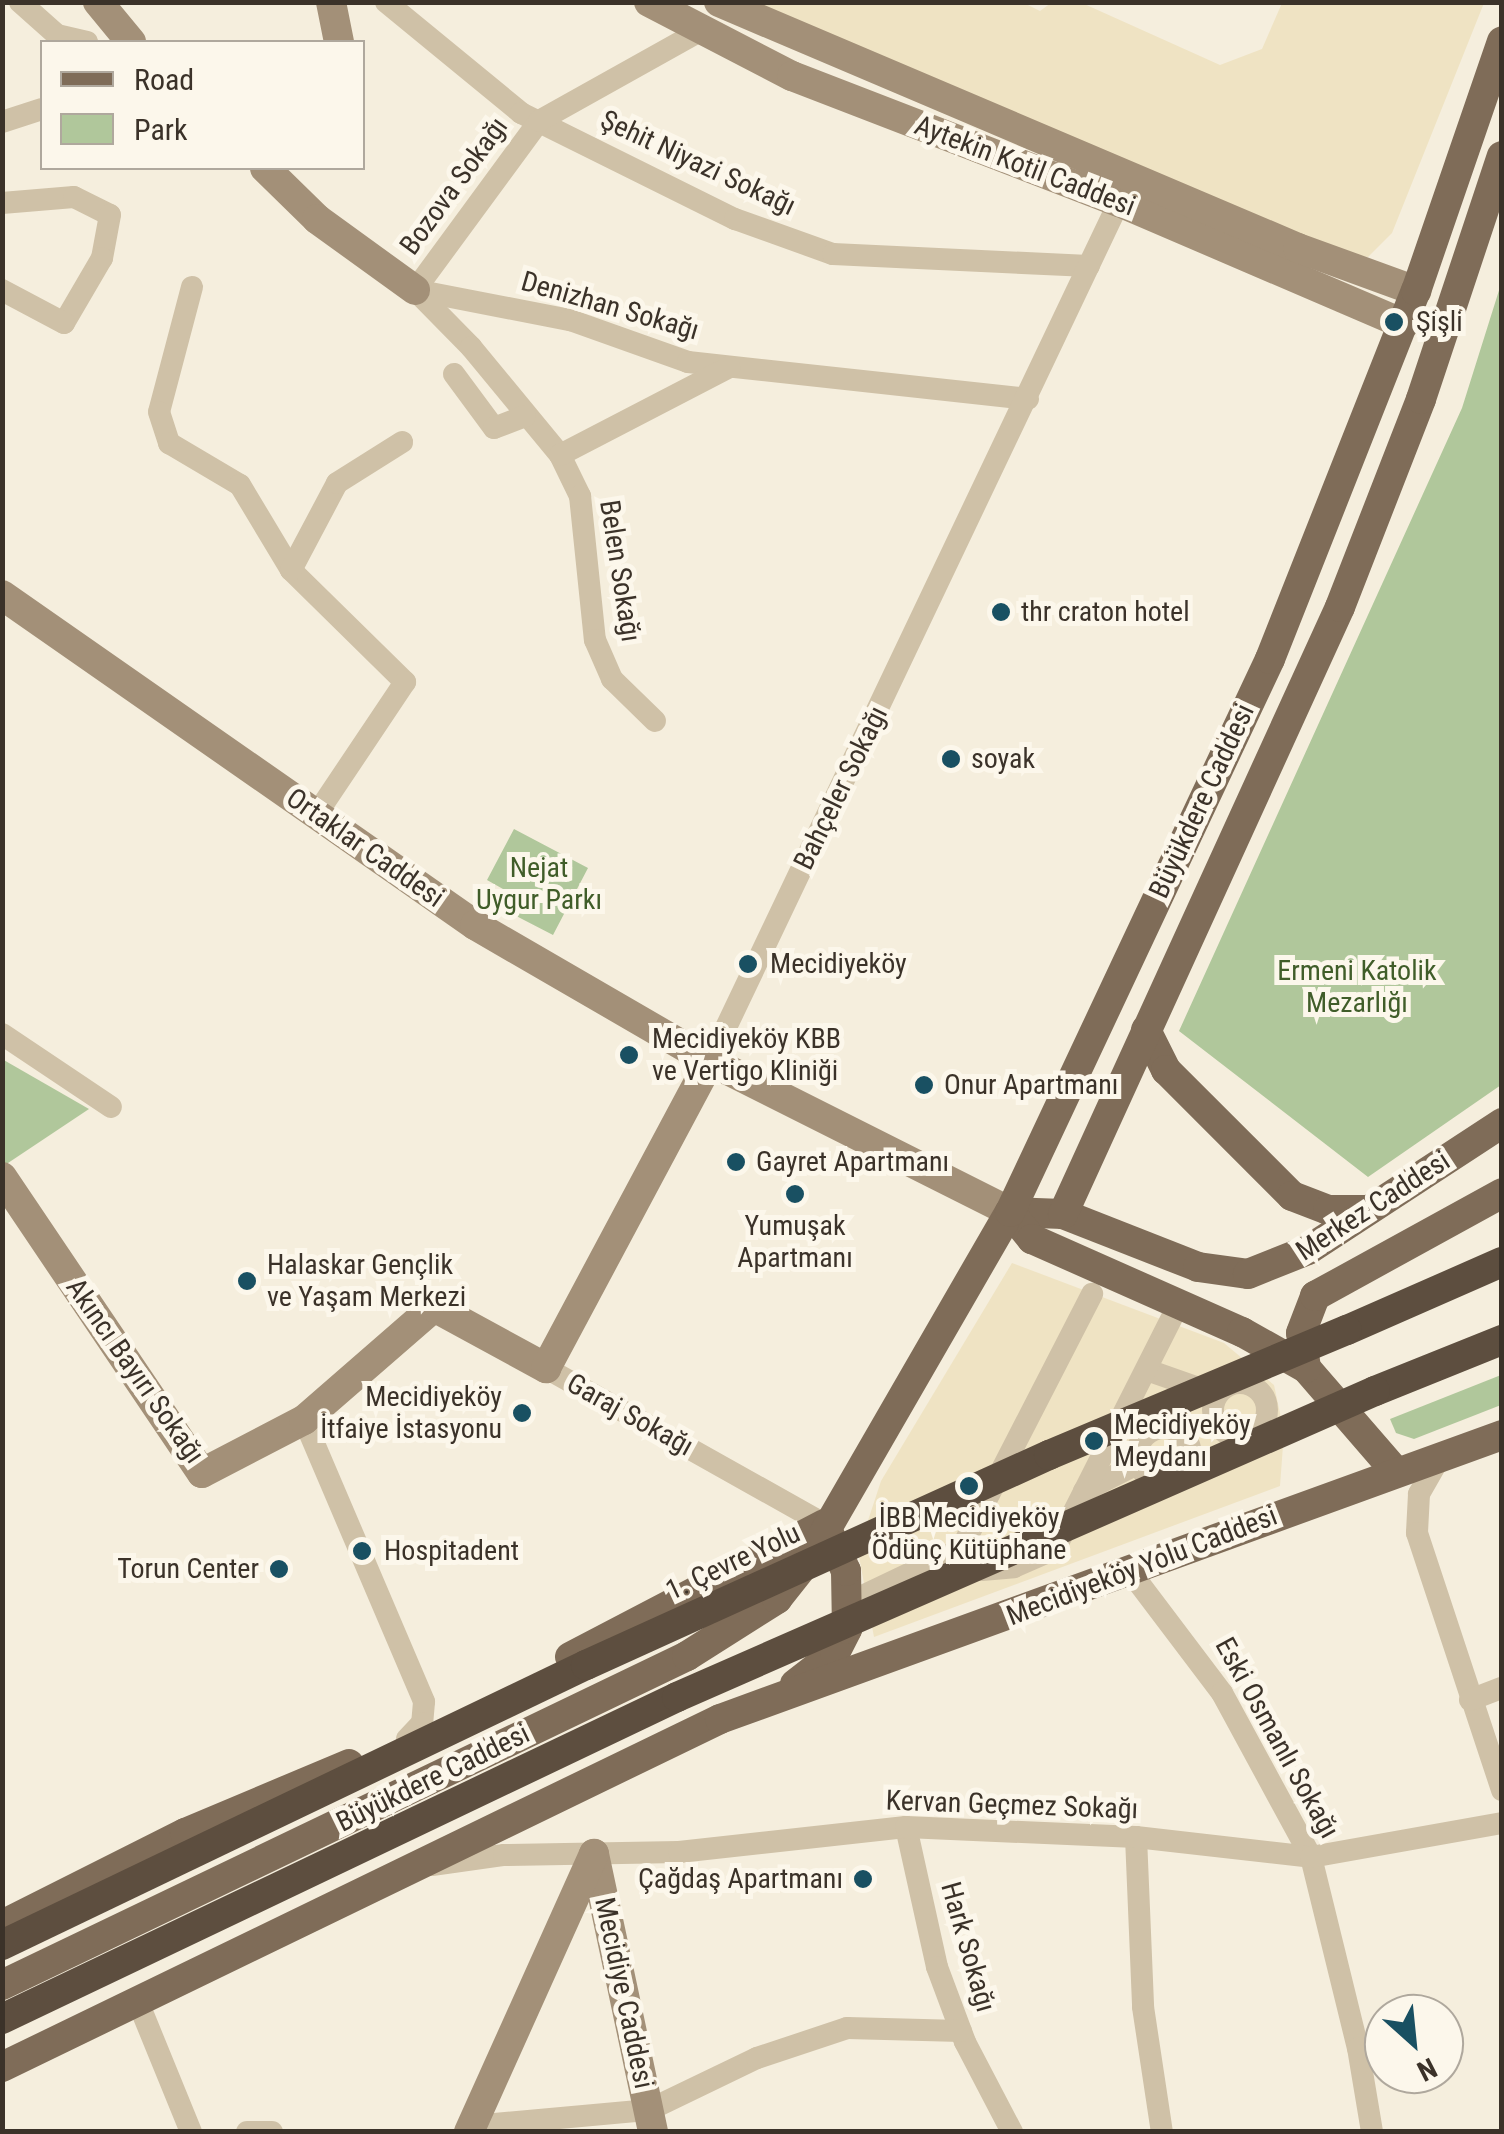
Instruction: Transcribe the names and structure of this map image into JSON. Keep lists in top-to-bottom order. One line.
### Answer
{"streets":{"highway":["1. Çevre Yolu"],"main road":["Aytekin Kotil Caddesi","Bahçeler Sokağı","Büyükdere Caddesi","Ortaklar Caddesi","Merkez Caddesi","Akıncı Bayırı Sokağı","Garaj Sokağı","Mecidiyeköy Yolu Caddesi","Mecidiye Caddesi"],"street":["Şehit Niyazi Sokağı","Bozova Sokağı","Denizhan Sokağı","Belen Sokağı","Eski Osmanlı Sokağı","Kervan Geçmez Sokağı","Hark Sokağı"]},"crossings":[["Şehit Niyazi Sokağı","Bozova Sokağı"],["Şehit Niyazi Sokağı","Bahçeler Sokağı"],["Aytekin Kotil Caddesi","Bozova Sokağı"],["Aytekin Kotil Caddesi","Bahçeler Sokağı"],["Aytekin Kotil Caddesi","Büyükdere Caddesi"],["Bozova Sokağı","Denizhan Sokağı"],["Bozova Sokağı","Belen Sokağı"],["Denizhan Sokağı","Belen Sokağı"],["Denizhan Sokağı","Bahçeler Sokağı"],["Bahçeler Sokağı","Ortaklar Caddesi"],["Bahçeler Sokağı","Garaj Sokağı"],["Büyükdere Caddesi","Ortaklar Caddesi"],["Büyükdere Caddesi","Merkez Caddesi"],["Büyükdere Caddesi","Garaj Sokağı"],["Ortaklar Caddesi","Merkez Caddesi"],["Akıncı Bayırı Sokağı","Garaj Sokağı"],["Mecidiyeköy Yolu Caddesi","Eski Osmanlı Sokağı"],["Eski Osmanlı Sokağı","Kervan Geçmez Sokağı"],["Kervan Geçmez Sokağı","Hark Sokağı"],["Kervan Geçmez Sokağı","Mecidiye Caddesi"]],"parks":["Nejat Uygur Parkı","Ermeni Katolik Mezarlığı"],"places":["Şişli","thr craton hotel","soyak","Mecidiyeköy","Mecidiyeköy KBB ve Vertigo Kliniği","Onur Apartmanı","Gayret Apartmanı","Yumuşak Apartmanı","Halaskar Gençlik ve Yaşam Merkezi","Mecidiyeköy İtfaiye İstasyonu","Mecidiyeköy Meydanı","İBB Mecidiyeköy Ödünç Kütüphane","Hospitadent","Torun Center","Çağdaş Apartmanı"],"legend":["Road","Park"],"north":"bottom right"}
